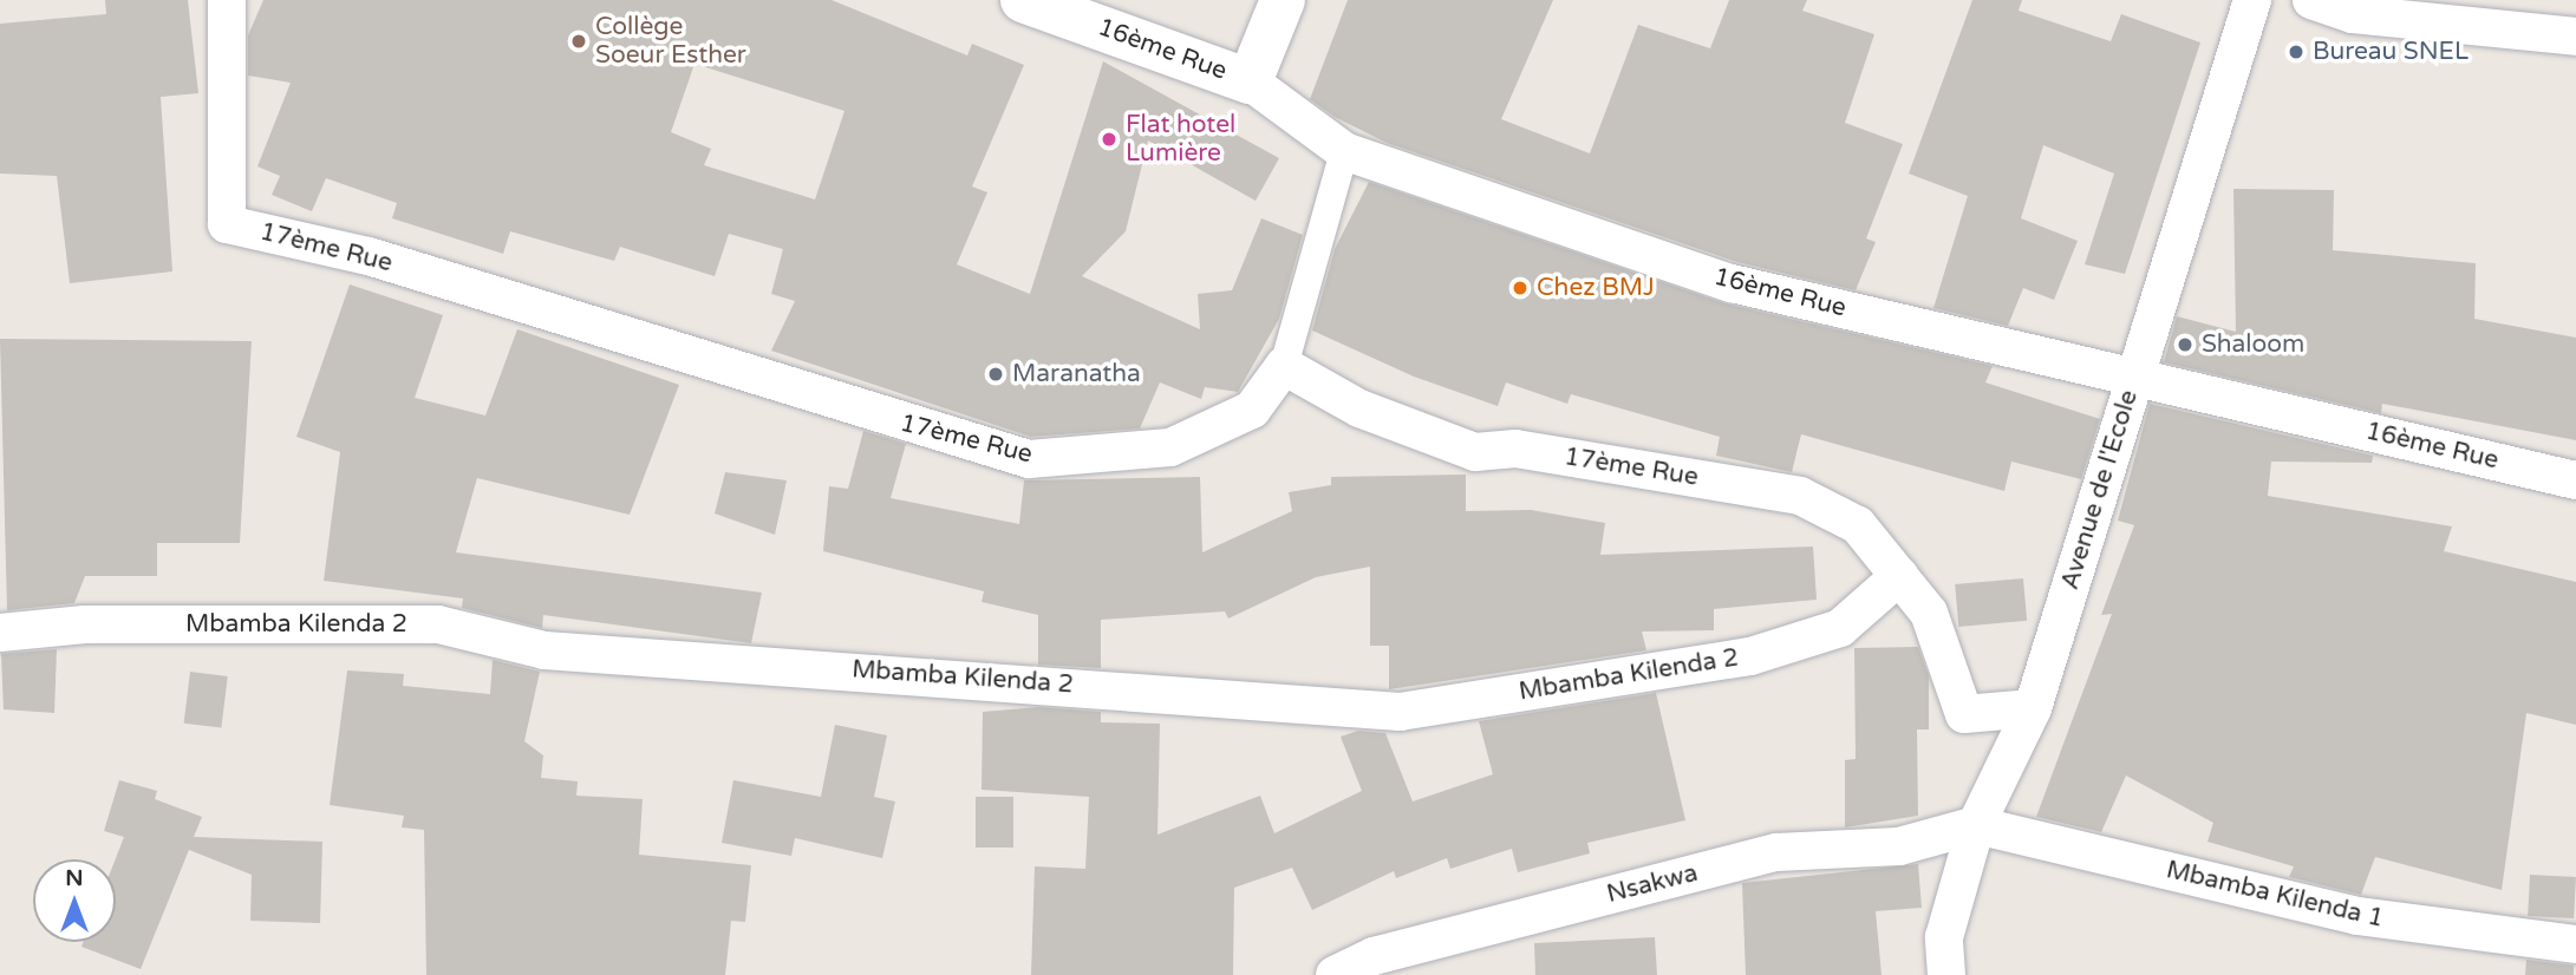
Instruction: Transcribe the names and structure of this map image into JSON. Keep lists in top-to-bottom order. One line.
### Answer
{"streets":{"street":["16ème Rue","17ème Rue","Avenue de l'Ecole","Mbamba Kilenda 2","Nsakwa","Mbamba Kilenda 1"]},"crossings":[["16ème Rue","Avenue de l'Ecole"],["17ème Rue","Avenue de l'Ecole"],["17ème Rue","Mbamba Kilenda 2"],["Avenue de l'Ecole","Nsakwa"],["Avenue de l'Ecole","Mbamba Kilenda 1"],["Nsakwa","Mbamba Kilenda 1"]],"places":["Collège Soeur Esther","Bureau SNEL","Flat hotel Lumière","Chez BMJ","Shaloom","Maranatha"],"north":"top"}
